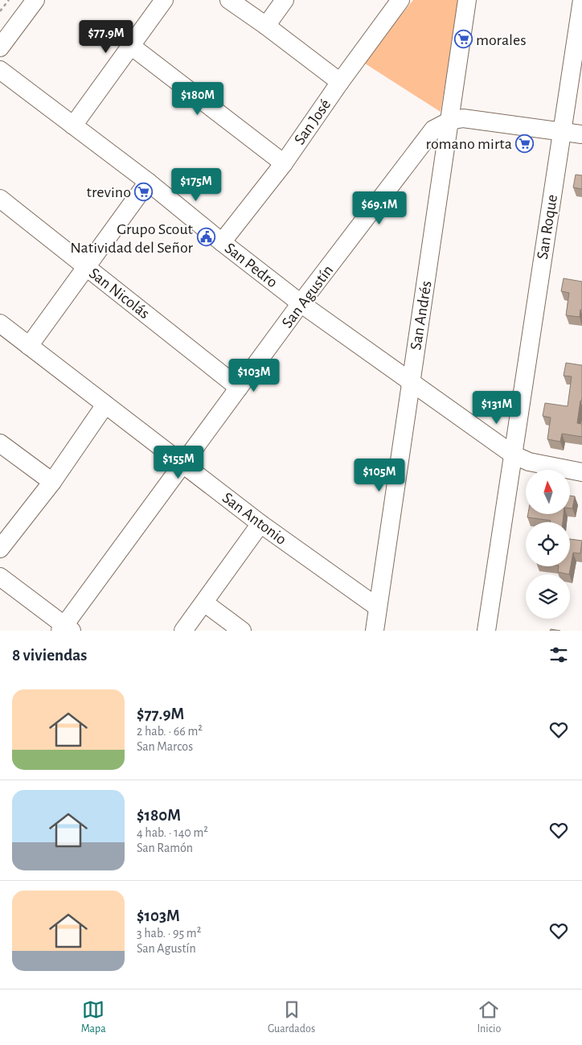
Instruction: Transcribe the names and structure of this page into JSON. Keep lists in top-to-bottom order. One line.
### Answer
{"streets":{"street":["San José","San Roque","San Pedro","San Nicolás","San Agustín","San Andrés","San Antonio"]},"crossings":[["San José","San Pedro"],["San Roque","San Pedro"],["San Pedro","San Agustín"],["San Pedro","San Andrés"],["San Nicolás","San Agustín"],["San Agustín","San Andrés"],["San Agustín","San Antonio"],["San Andrés","San Antonio"]],"places":{"supermarket":["morales","romano mirta","trevino"],"public building":["Grupo Scout Natividad del Señor"]},"north":"top","page":{"price":["$77.9M","$180M","$175M","$69.1M","$103M","$131M","$155M","$105M"],"heading":"8 viviendas","list":[{"name":"$77.9M","note":"2 hab. · 66 m² · San Marcos"},{"name":"$180M","note":"4 hab. · 140 m² · San Ramón"},{"name":"$103M","note":"3 hab. · 95 m² · San Agustín"}],"tabs":["Mapa","Guardados","Inicio"]}}
